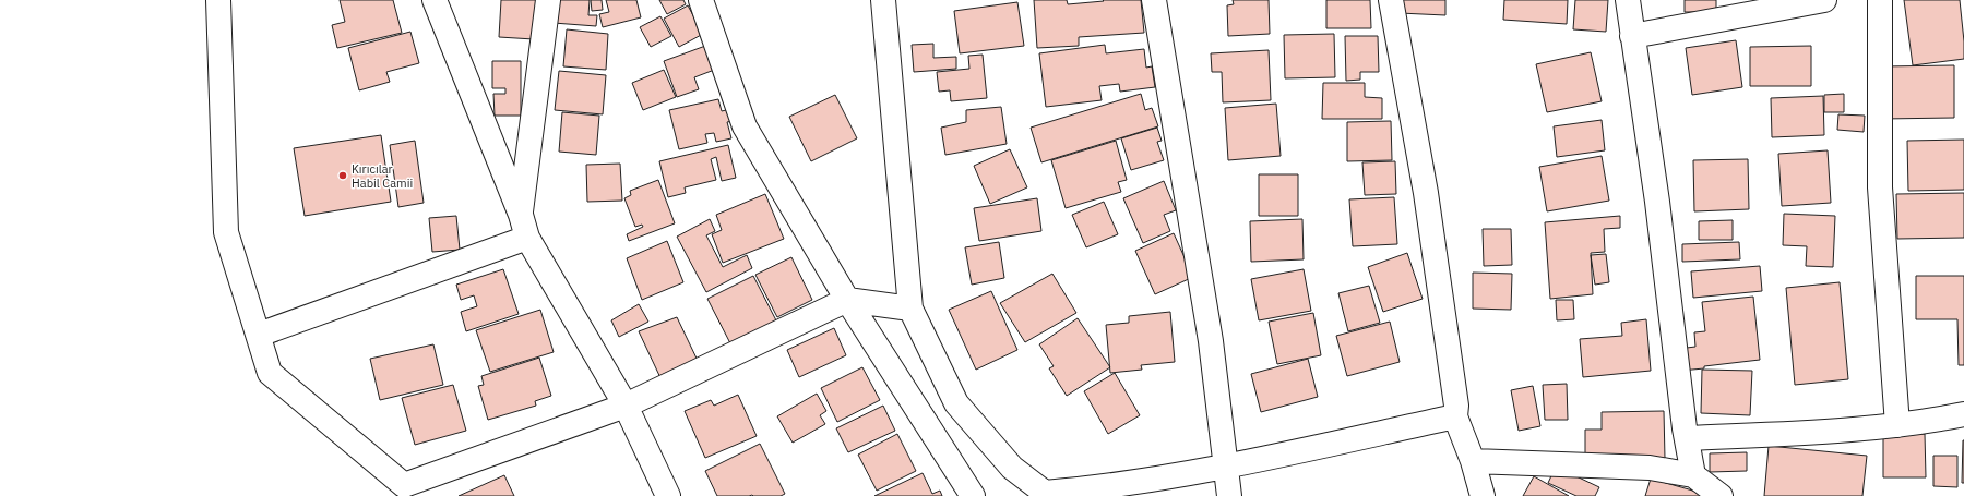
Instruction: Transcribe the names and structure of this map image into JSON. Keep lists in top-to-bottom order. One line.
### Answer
{"places":["Kırıcılar Habil Camii"]}
